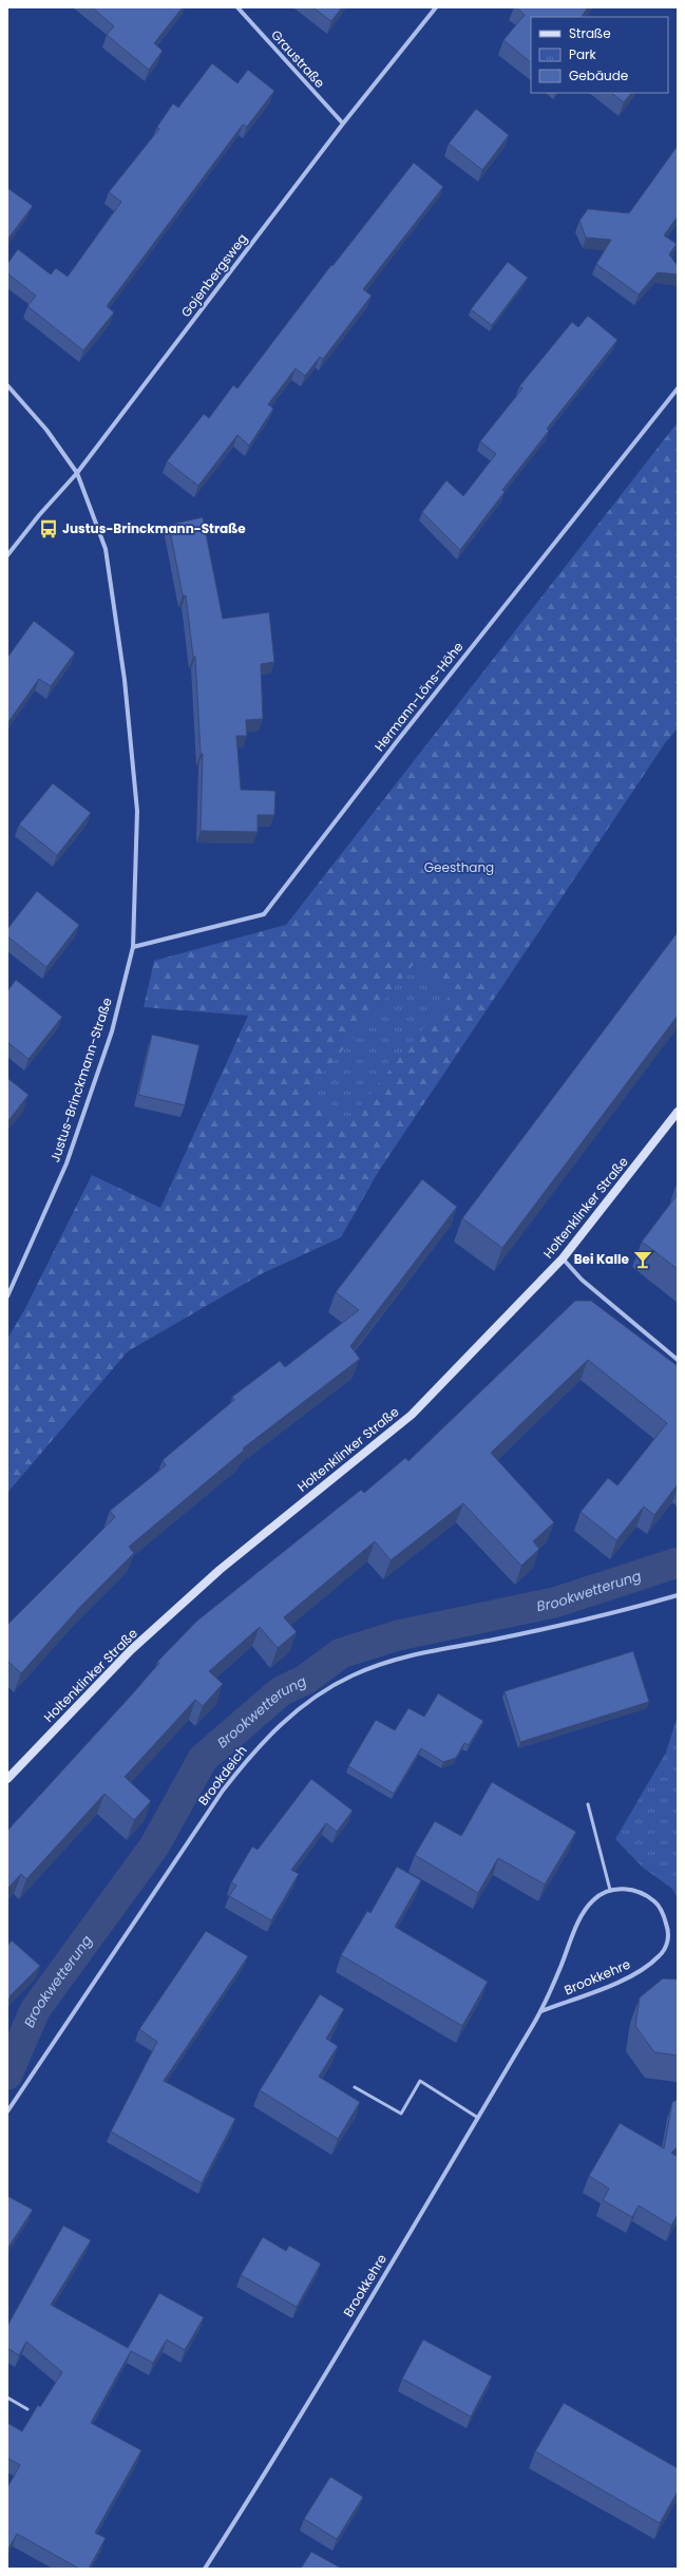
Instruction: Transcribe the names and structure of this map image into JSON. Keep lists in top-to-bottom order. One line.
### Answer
{"streets":{"main road":["Holtenklinker Straße"],"street":["Graustraße","Gojenbergsweg","Hermann-Löns-Höhe","Justus-Brinckmann-Straße","Brookdeich","Brookkehre"]},"crossings":[["Graustraße","Gojenbergsweg"],["Gojenbergsweg","Justus-Brinckmann-Straße"],["Hermann-Löns-Höhe","Justus-Brinckmann-Straße"]],"water":["Brookwetterung"],"parks":["Geesthang"],"places":{"bus stop":["Justus-Brinckmann-Straße"],"bar":["Bei Kalle"]},"legend":["Straße","Park","Gebäude"]}
